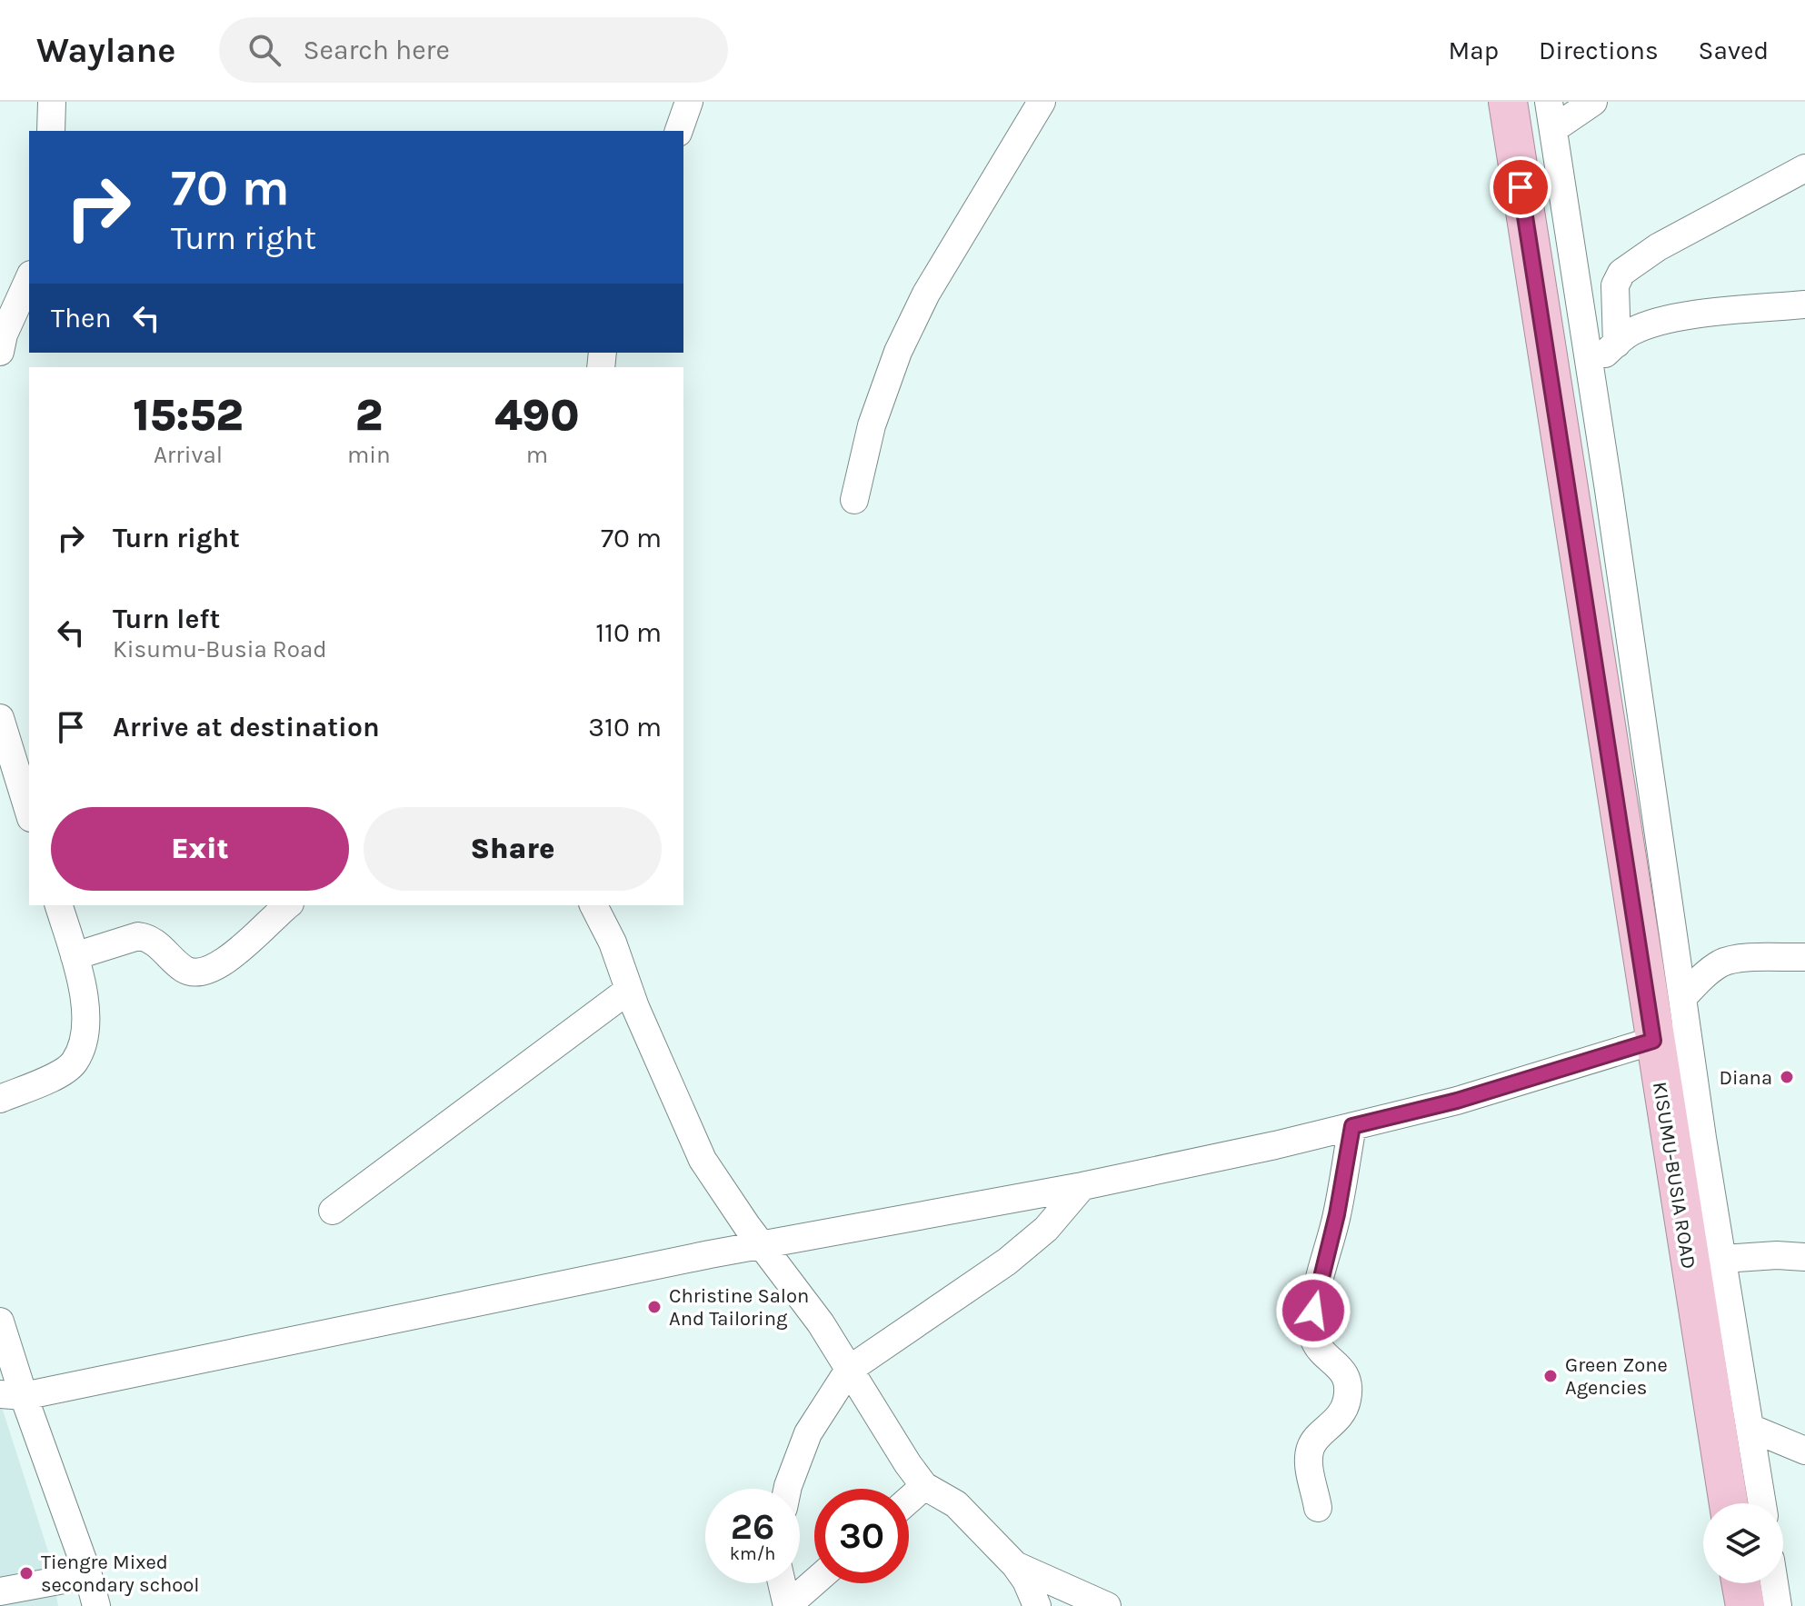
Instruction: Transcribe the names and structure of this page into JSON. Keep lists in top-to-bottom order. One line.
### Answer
{"streets":{"highway":["KISUMU-BUSIA ROAD"]},"places":["Diana","Christine Salon And Tailoring","Green Zone Agencies","Tiengre Mixed secondary school"],"page":{"header":"Waylane","search":"Search here","nav":["Map","Directions","Saved"],"turn":["70 m","Turn right"],"then":"Then","eta":["15:52","Arrival","2","min","490","m"],"list":[{"name":"Turn right","value":"70 m"},{"name":"Turn left","note":"Kisumu-Busia Road","value":"110 m"},{"name":"Arrive at destination","value":"310 m"}],"buttons":["Exit","Share"],"speed":"26 km/h","limit":"30"}}
